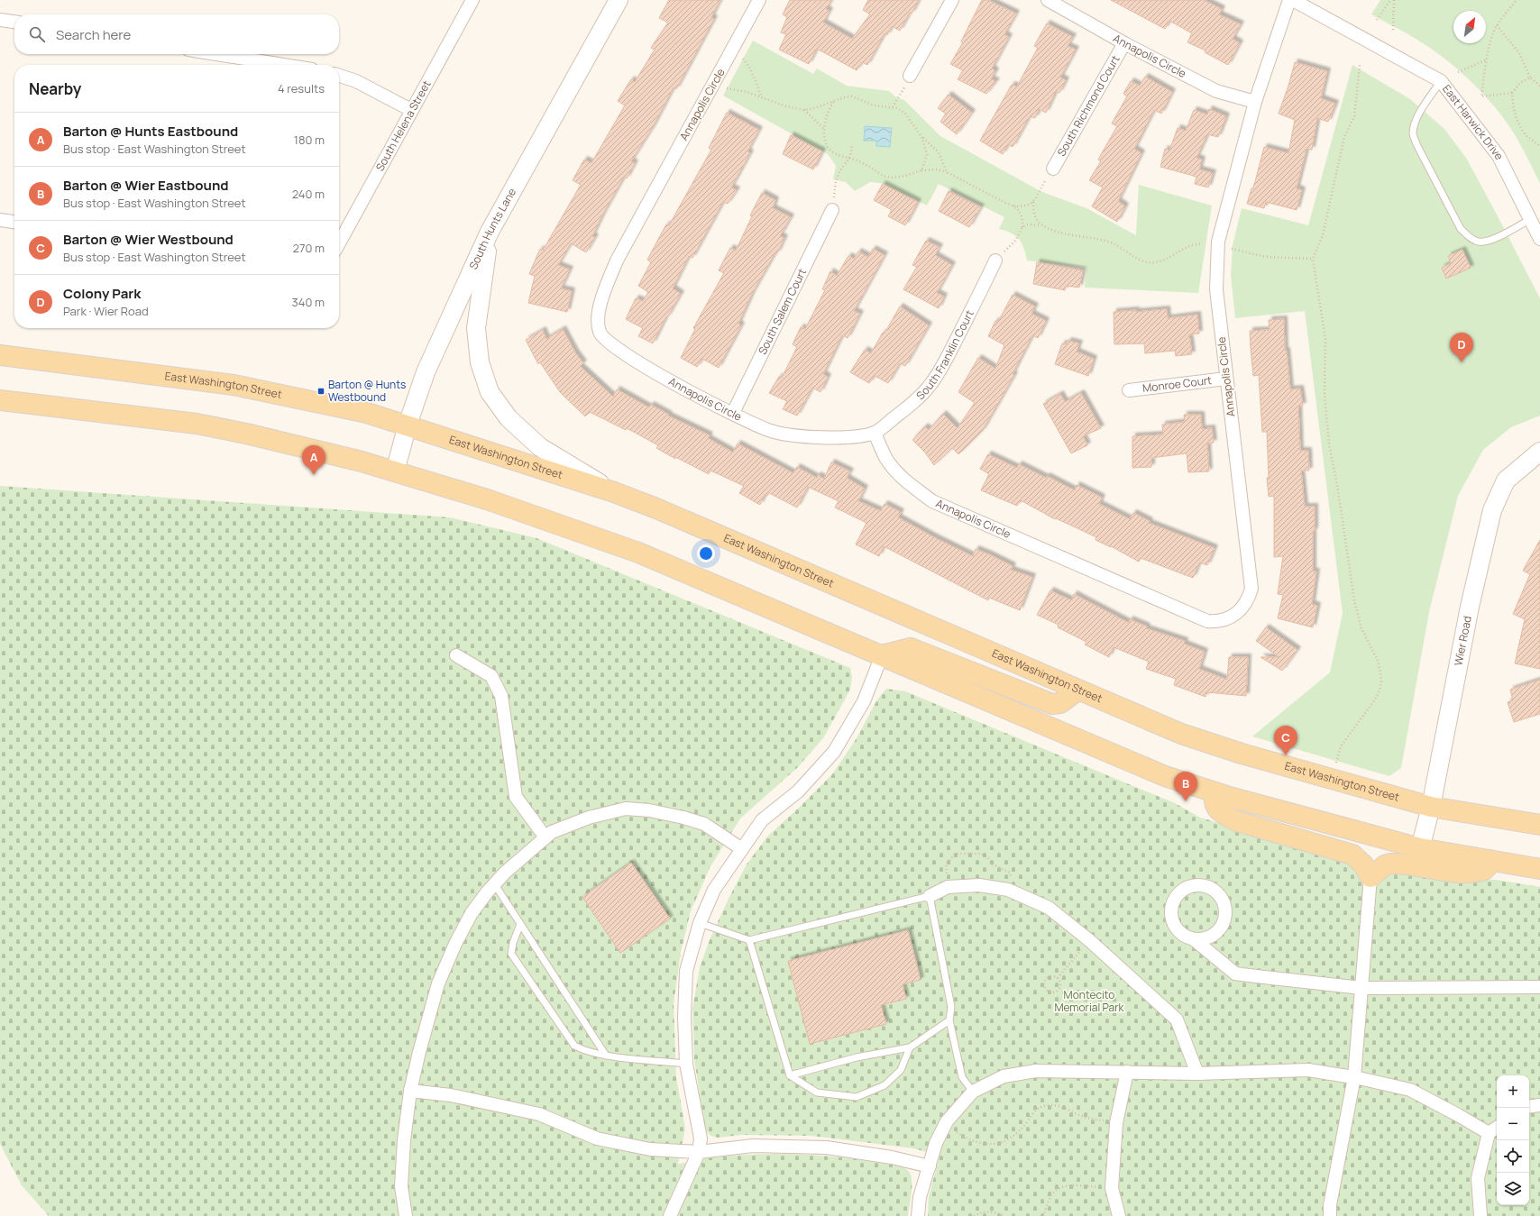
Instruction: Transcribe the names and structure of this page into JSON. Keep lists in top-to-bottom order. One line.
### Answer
{"streets":{"main road":["South Hunts Lane","East Washington Street","Wier Road"],"street":["Annapolis Circle","South Richmond Court","East Harwick Drive","South Helena Street","South Salem Court","South Franklin Court","Monroe Court"]},"crossings":[["Annapolis Circle","South Richmond Court"],["Annapolis Circle","South Salem Court"],["Annapolis Circle","South Franklin Court"],["Annapolis Circle","Monroe Court"],["South Hunts Lane","East Washington Street"],["East Washington Street","Wier Road"]],"parks":["Montecito Memorial Park"],"places":{"transit":["Barton @ Hunts Westbound"]},"north":"top right","page":{"search":"Search here","heading":["Nearby","4 results"],"list":[{"mark":"A","name":"Barton @ Hunts Eastbound","note":"Bus stop · East Washington Street","value":"180 m"},{"mark":"B","name":"Barton @ Wier Eastbound","note":"Bus stop · East Washington Street","value":"240 m"},{"mark":"C","name":"Barton @ Wier Westbound","note":"Bus stop · East Washington Street","value":"270 m"},{"mark":"D","name":"Colony Park","note":"Park · Wier Road","value":"340 m"}],"pins":["D","A","C","B"],"map_buttons":["+","−"]}}
